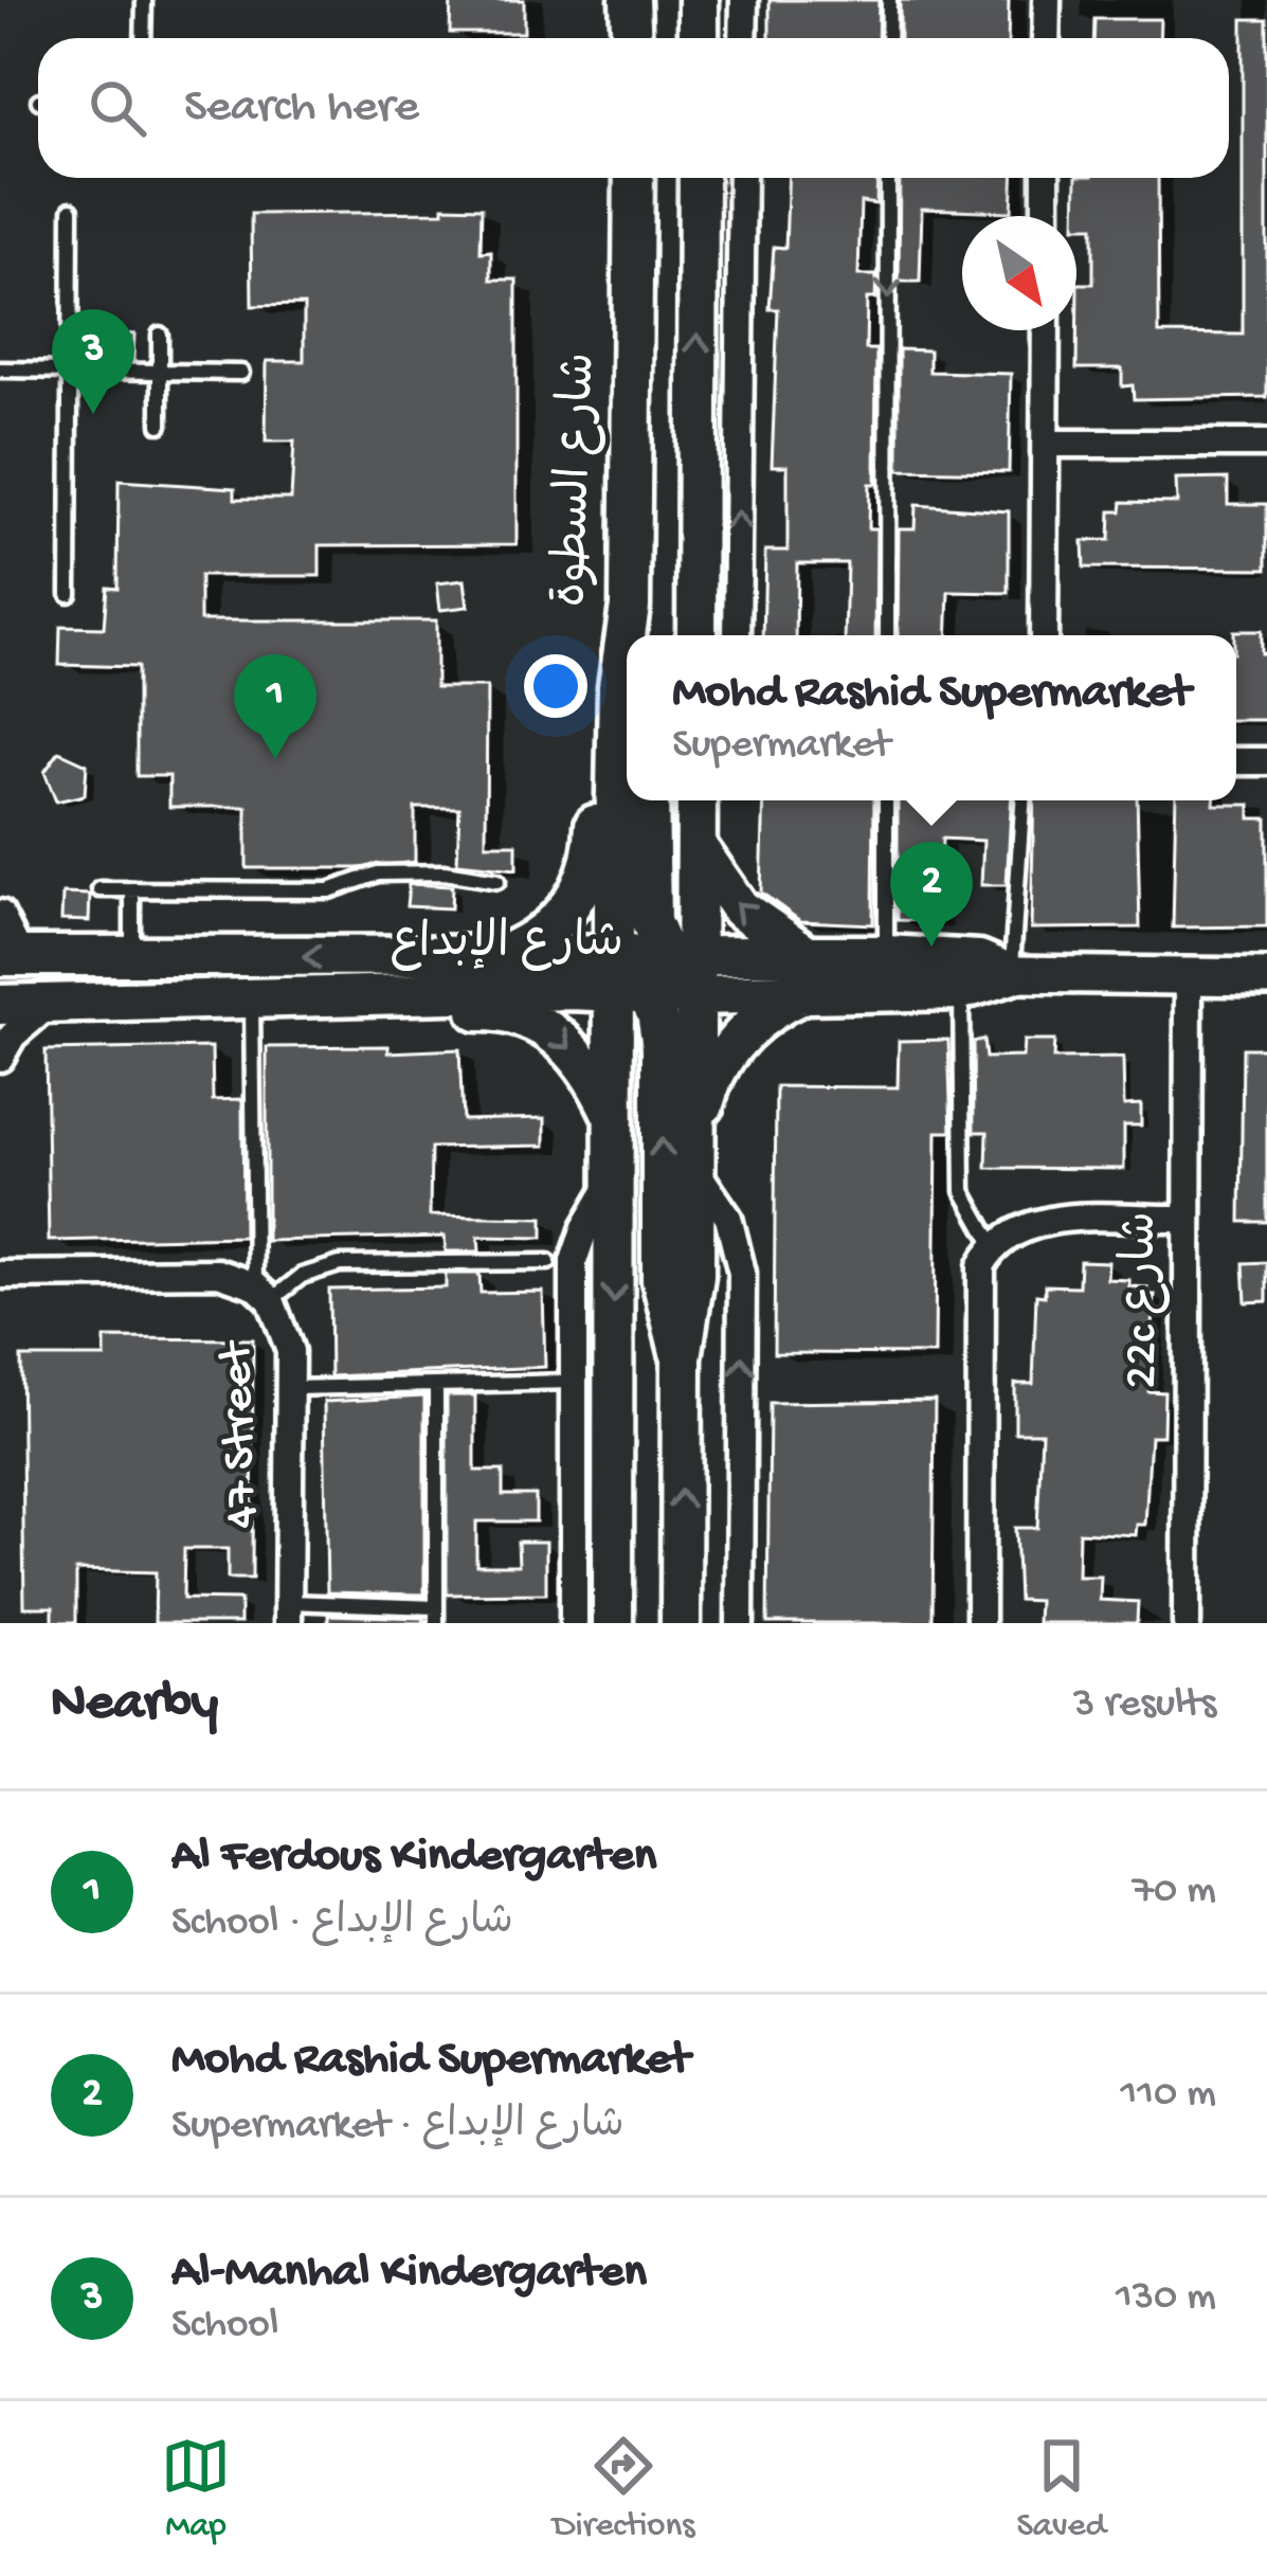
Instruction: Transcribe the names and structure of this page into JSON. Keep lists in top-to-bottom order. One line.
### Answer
{"streets":{"main road":["شارع السطوة","شارع الإبداع"],"street":["22c شارع","47 Street"]},"crossings":[["شارع السطوة","شارع الإبداع"],["شارع الإبداع","22c شارع"]],"north":"bottom right","page":{"search":"Search here","pins":["3","1","2"],"popup":["Mohd Rashid Supermarket","Supermarket"],"heading":["Nearby","3 results"],"list":[{"mark":"1","name":"Al Ferdous Kindergarten","note":"School · شارع الإبداع","value":"70 m"},{"mark":"2","name":"Mohd Rashid Supermarket","note":"Supermarket · شارع الإبداع","value":"110 m"},{"mark":"3","name":"Al-Manhal Kindergarten","note":"School","value":"130 m"}],"nav":["Map","Directions","Saved"]}}
